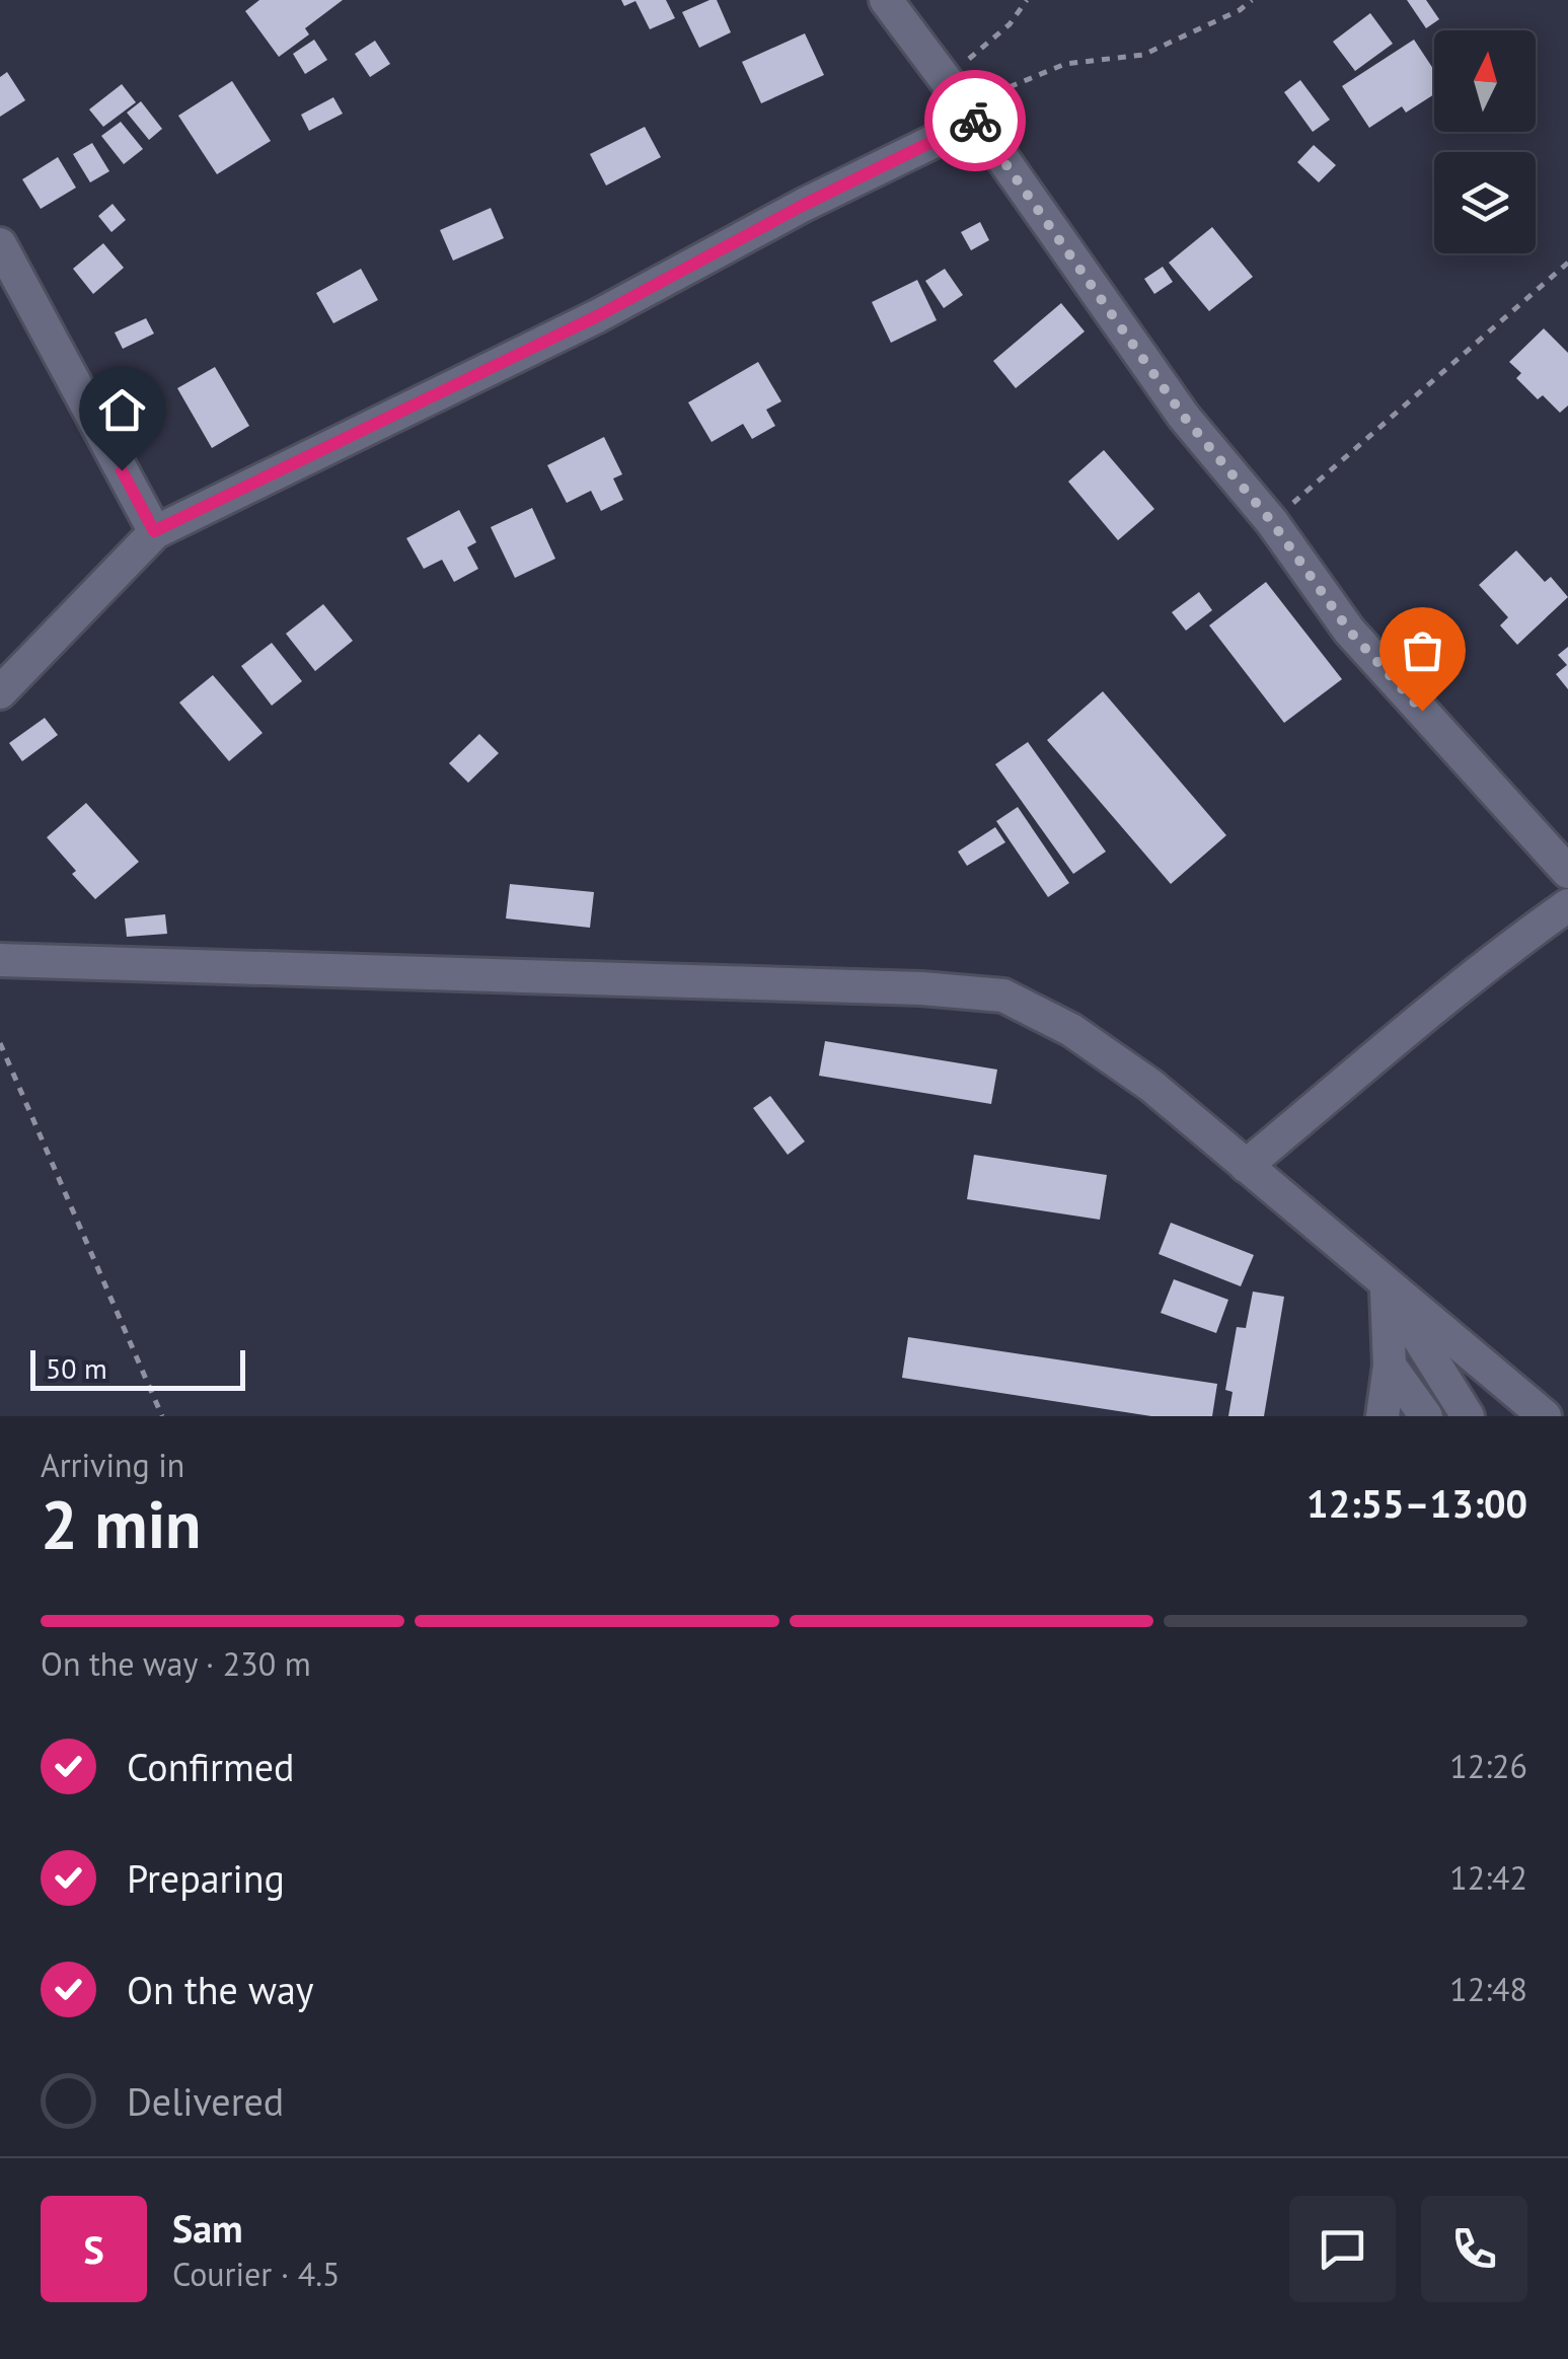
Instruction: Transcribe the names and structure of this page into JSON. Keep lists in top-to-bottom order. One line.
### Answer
{"scale_bar":"50 m","north":"top","page":{"scale":"50 m","heading":["2 min","Arriving in","12:55–13:00"],"panel":["Sam","Courier · 4.5"],"bar":"On the way · 230 m","list":[["Confirmed","12:26"],["Preparing","12:42"],["On the way","12:48"],"Delivered"],"round":"S"}}
